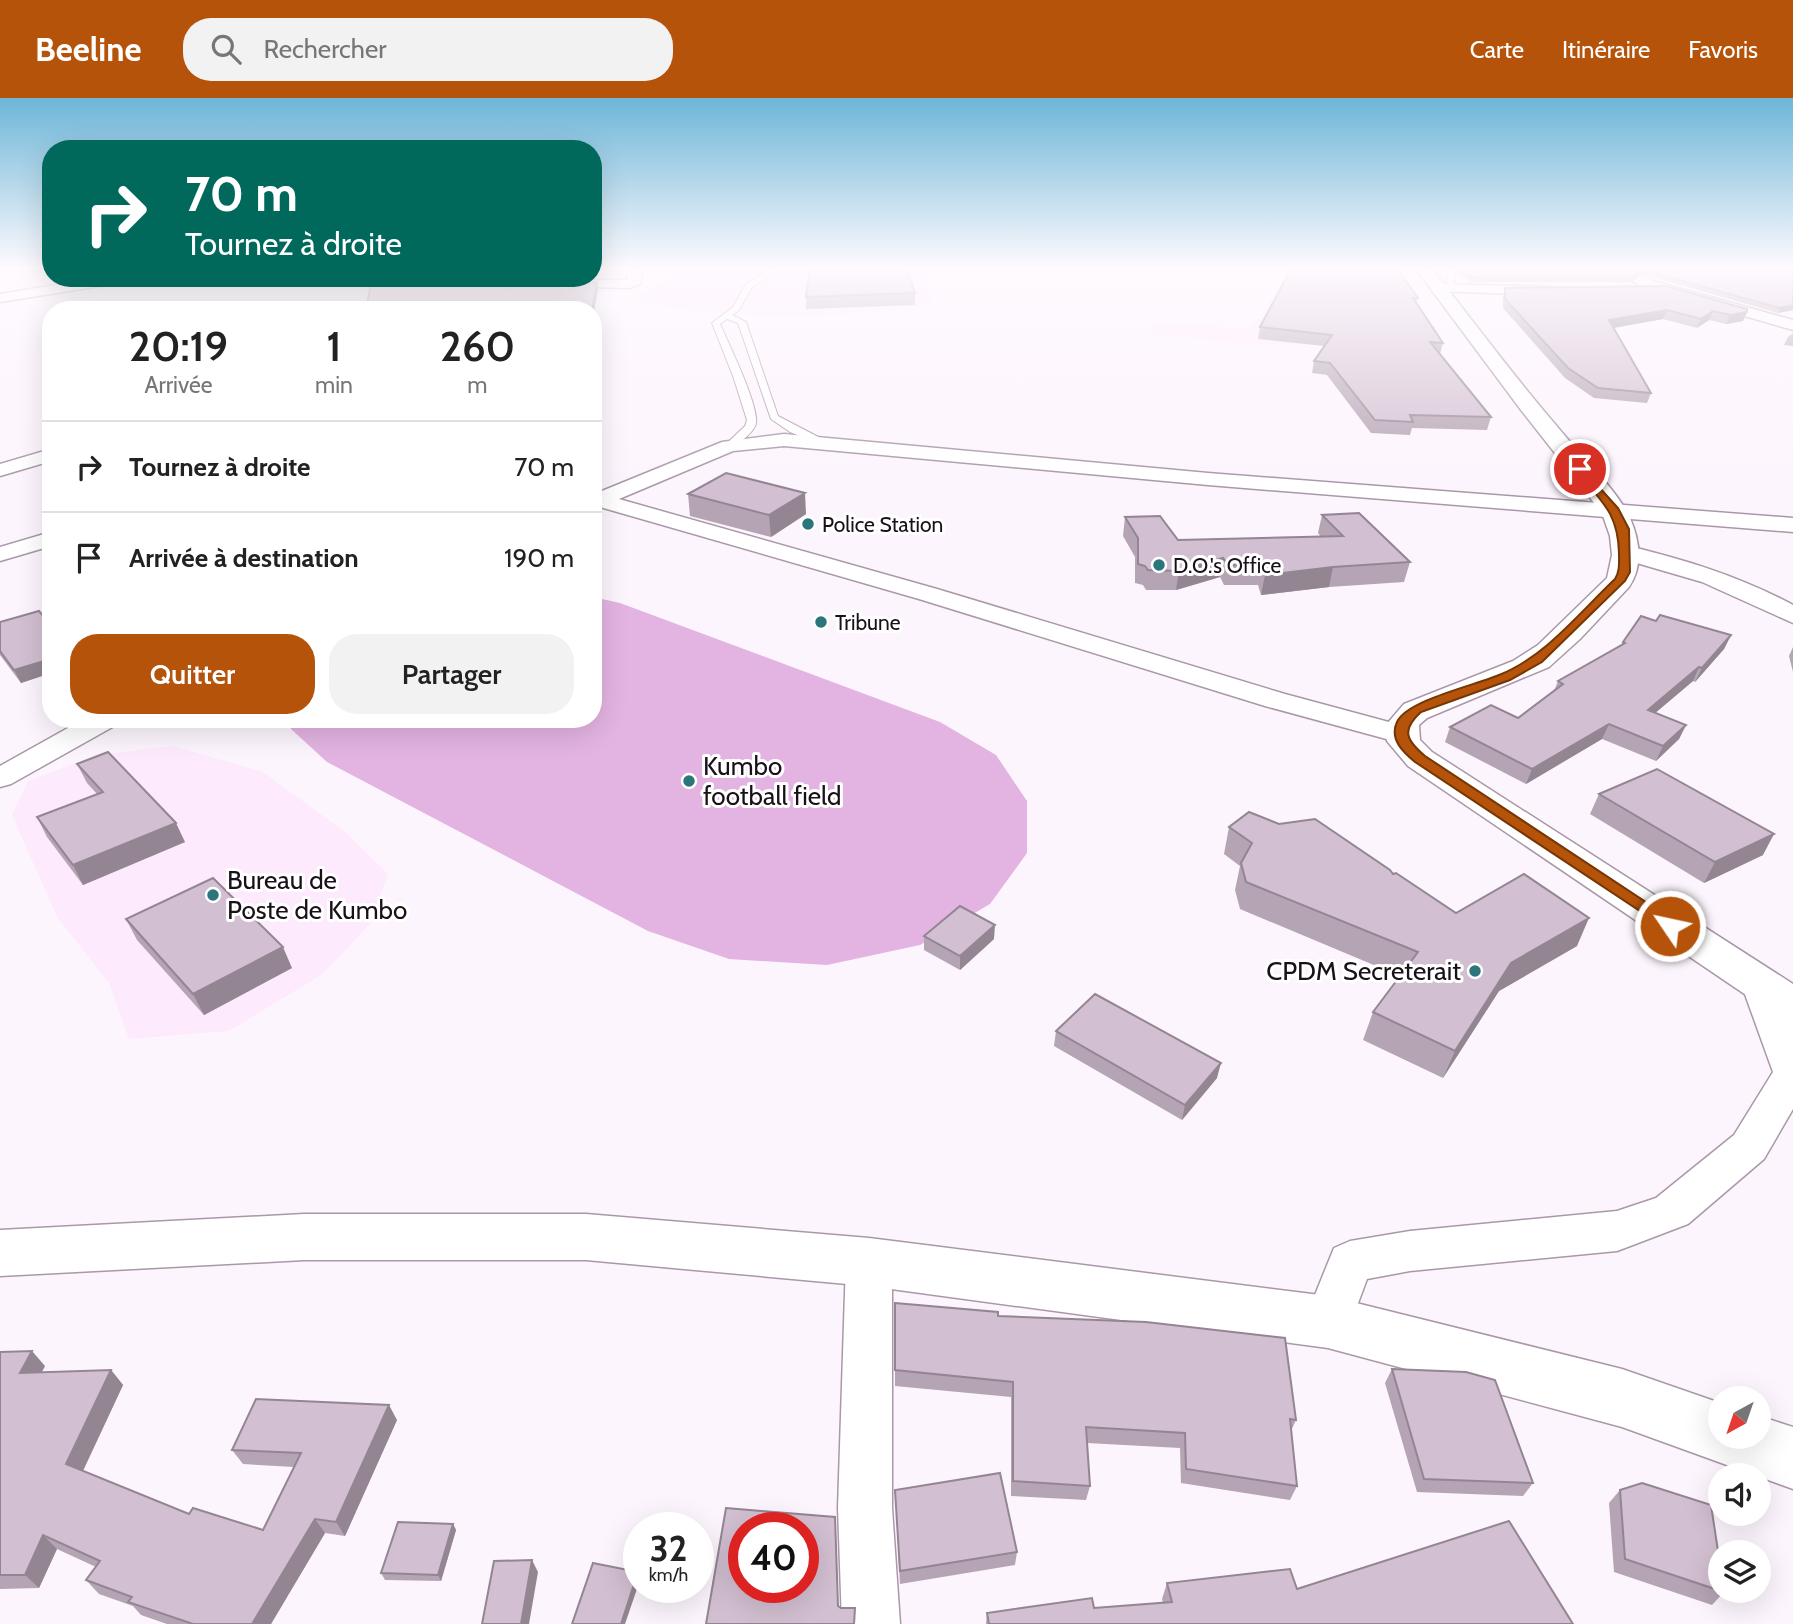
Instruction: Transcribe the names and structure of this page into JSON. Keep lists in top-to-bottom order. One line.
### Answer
{"places":["Police Station","D.O.'s Office","Tribune","Kumbo football field","Bureau de Poste de Kumbo","CPDM Secreterait"],"north":"bottom left","page":{"header":"Beeline","search":"Rechercher","nav":["Carte","Itinéraire","Favoris"],"turn":["70 m","Tournez à droite"],"eta":["20:19","Arrivée","1","min","260","m"],"list":[{"name":"Tournez à droite","value":"70 m"},{"name":"Arrivée à destination","value":"190 m"}],"buttons":["Quitter","Partager"],"speed":"32 km/h","limit":"40"}}
